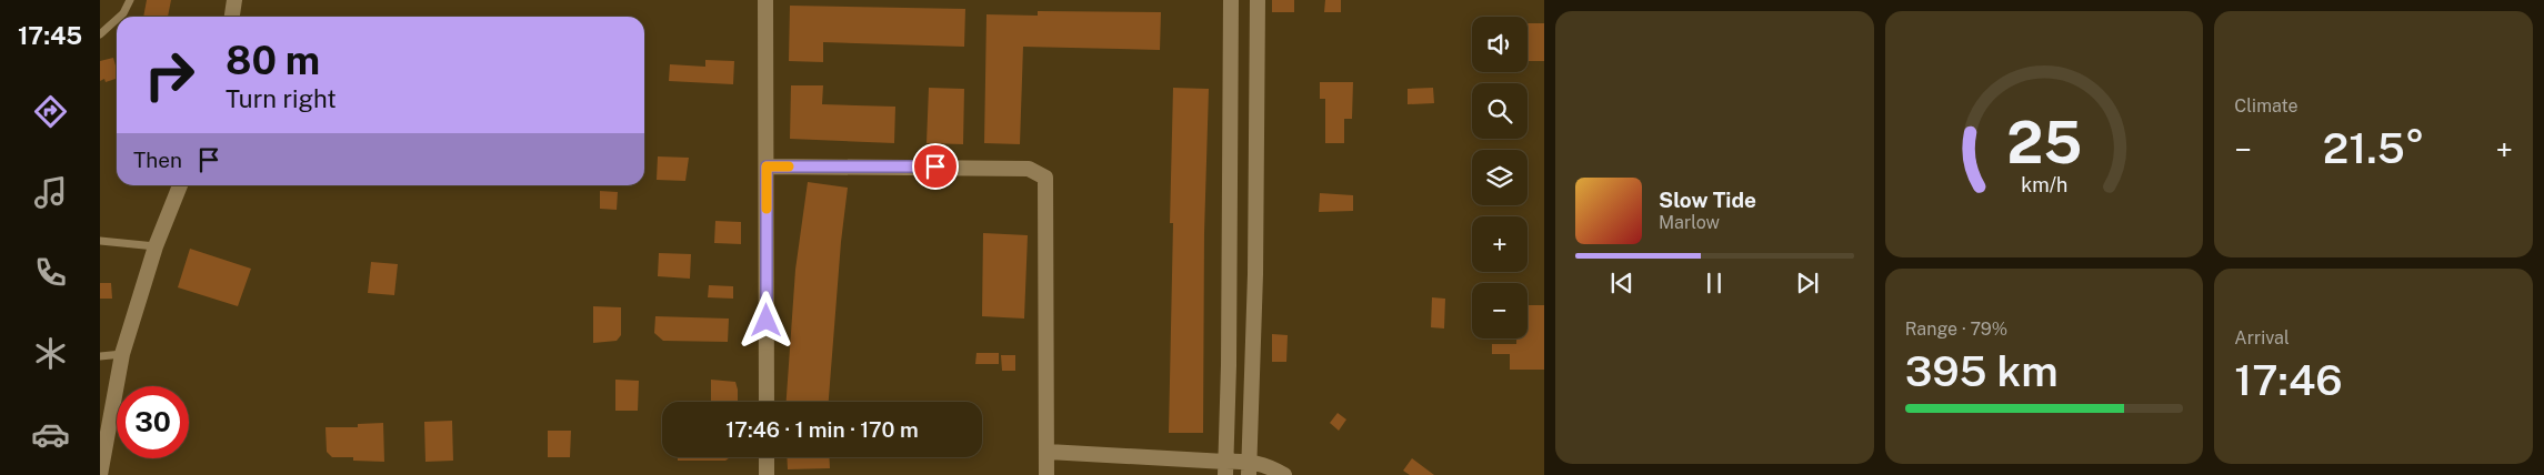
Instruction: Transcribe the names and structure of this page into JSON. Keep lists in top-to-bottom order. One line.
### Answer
{"page":{"tabs":"17:45","tile":["Climate",["Range · 79%","395 km"],["Arrival","17:46"]],"map_buttons":["+","−"],"turn":["80 m","Turn right"],"heat":["−","21.5°","+"],"then":"Then","song":["Slow Tide","Marlow"],"limit":"30","trip":"17:46 · 1 min · 170 m","gauge":["25","km/h"]}}
